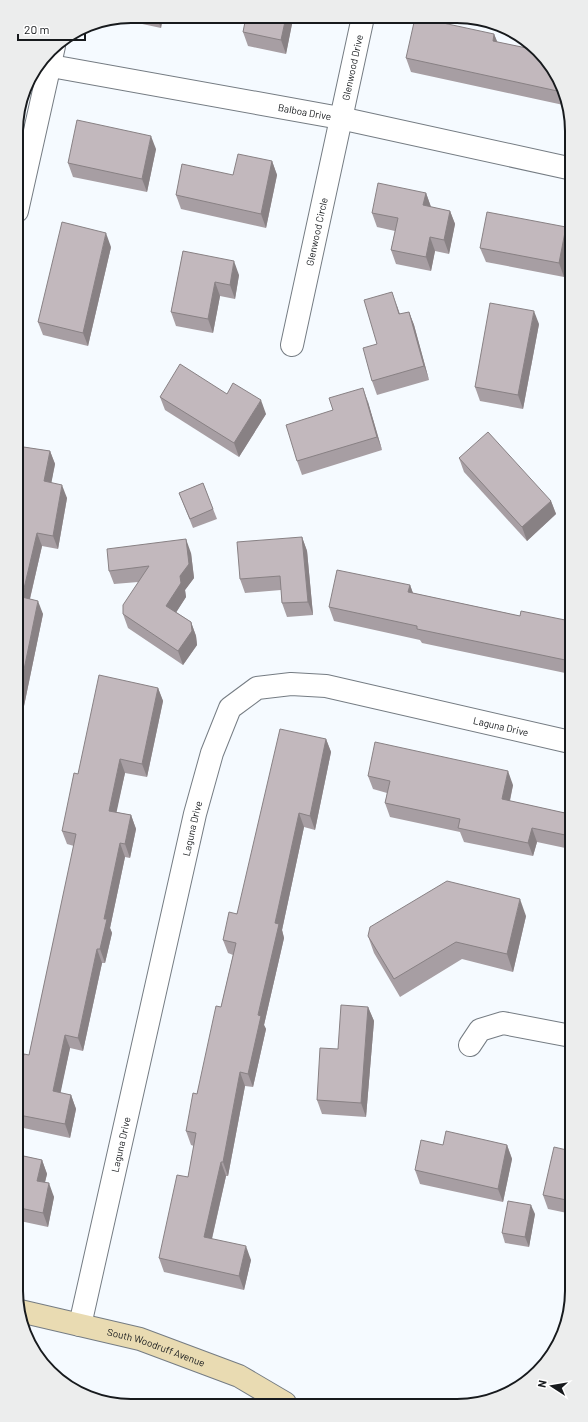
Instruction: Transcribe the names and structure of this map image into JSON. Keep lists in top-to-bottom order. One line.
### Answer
{"streets":{"main road":["South Woodruff Avenue"],"street":["Glenwood Drive","Balboa Drive","Glenwood Circle","Laguna Drive"]},"crossings":[["Glenwood Drive","Balboa Drive"],["Glenwood Drive","Glenwood Circle"],["Balboa Drive","Glenwood Circle"],["Laguna Drive","South Woodruff Avenue"]],"scale_bar":"20 m","north":"left"}
